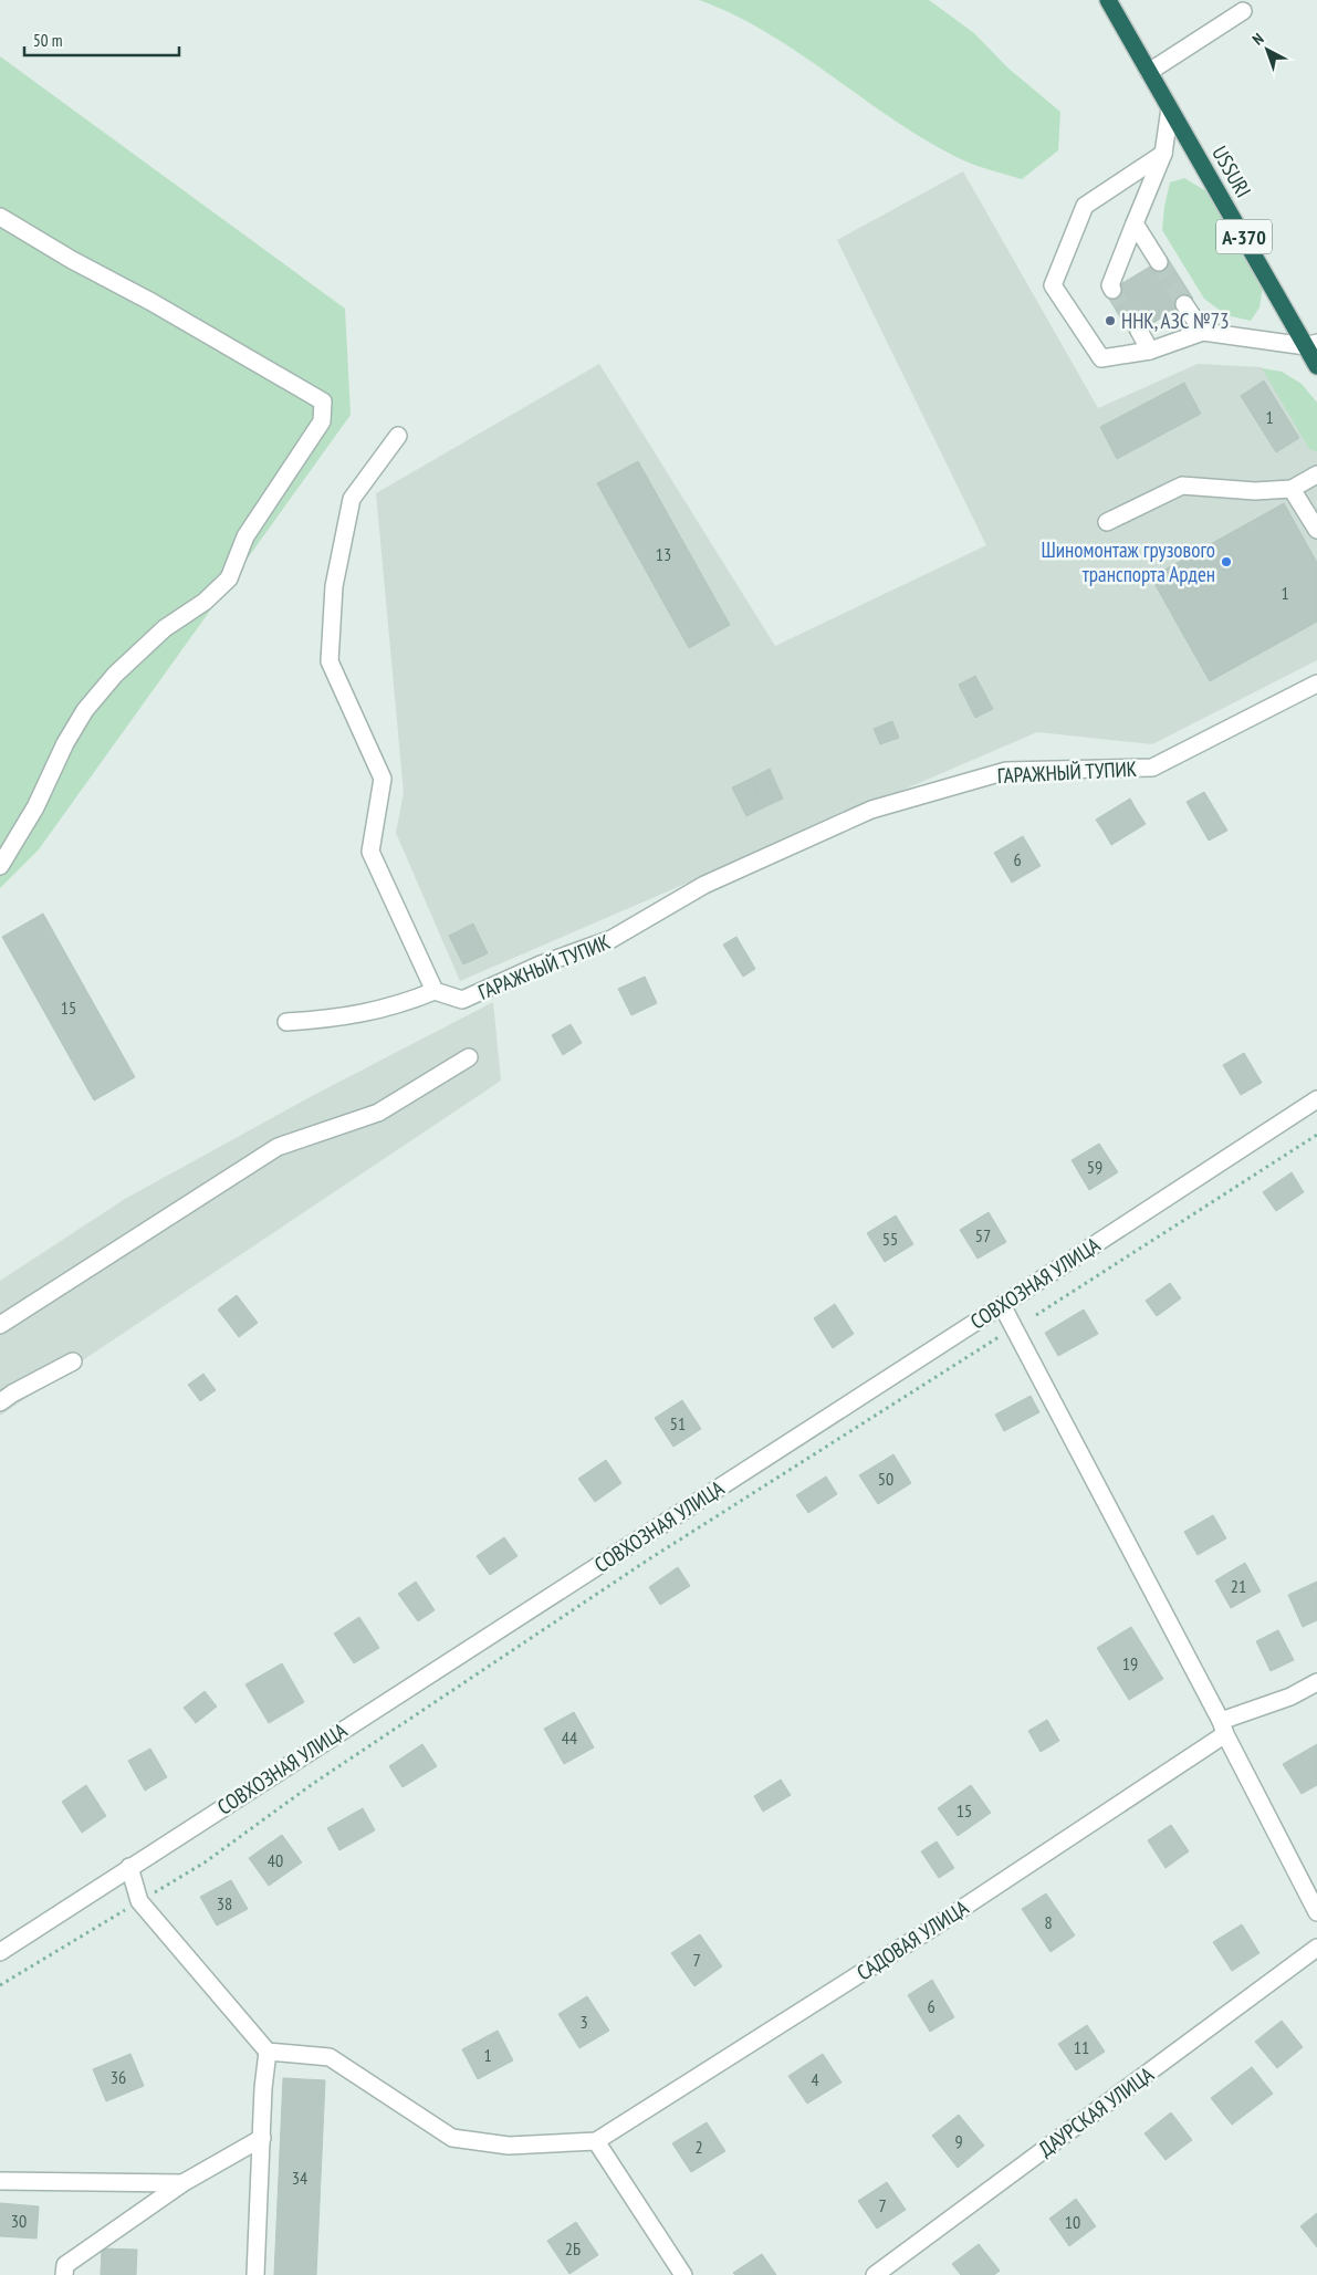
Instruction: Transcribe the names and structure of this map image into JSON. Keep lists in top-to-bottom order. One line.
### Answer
{"streets":{"highway":["USSURI","А-370"],"street":["ГАРАЖНЫЙ ТУПИК","СОВХОЗНАЯ УЛИЦА","САДОВАЯ УЛИЦА","ДАУРСКАЯ УЛИЦА"]},"places":["ННК, АЗС №73","Шиномонтаж грузового транспорта Арден"],"house_numbers":["1","13","1","6","15","59","57","55","51","50","21","19","44","15","40","38","8","7","6","3","11","1","36","4","9","2","34","7","30","10","2Б"],"scale_bar":"50 m","north":"top left"}
